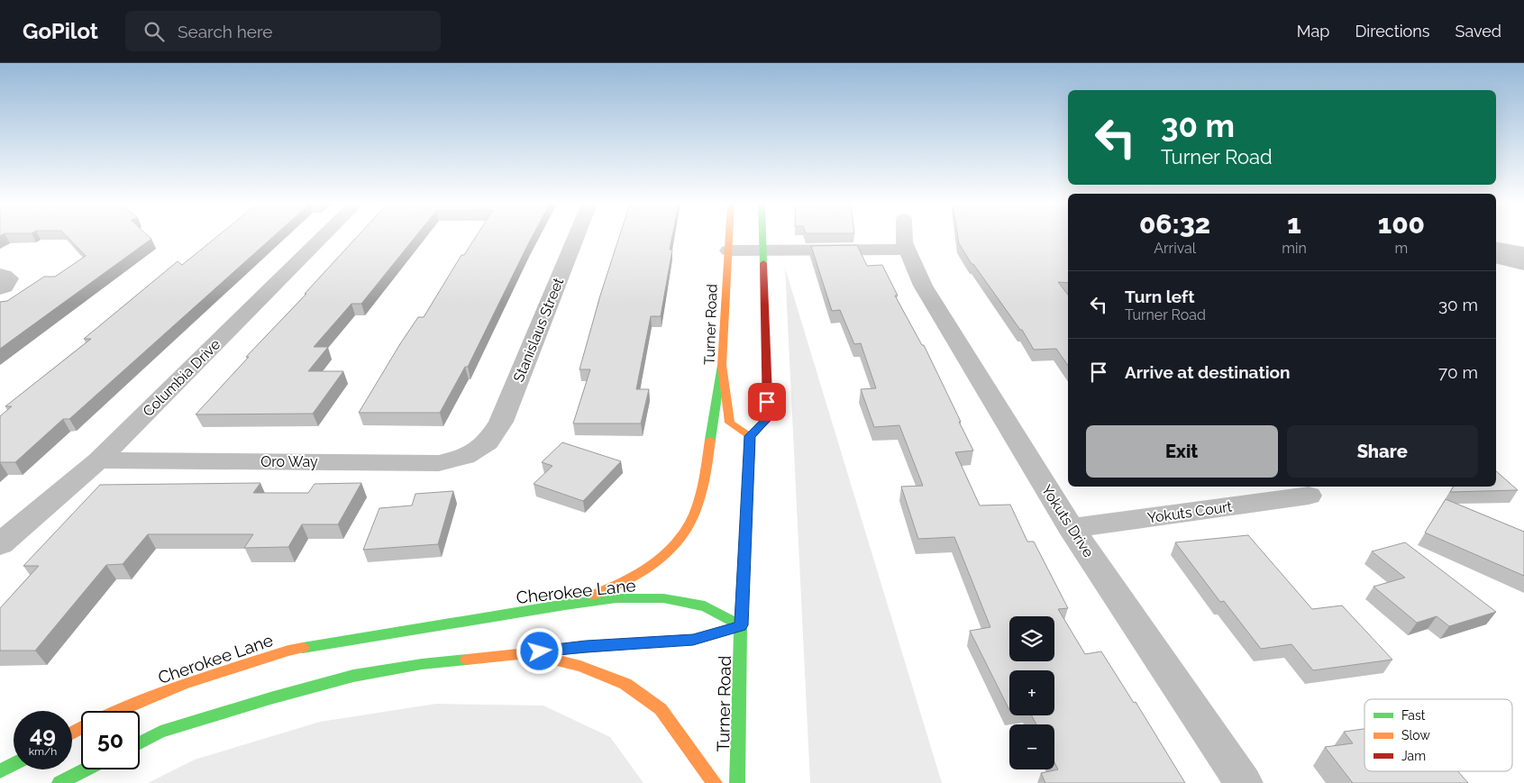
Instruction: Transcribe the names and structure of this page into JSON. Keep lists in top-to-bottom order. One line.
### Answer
{"streets":{"main road":["Turner Road","Cherokee Lane"],"street":["Stanislaus Street","Columbia Drive","Oro Way","Yokuts Court","Yokuts Drive"]},"crossings":[["Turner Road","Cherokee Lane"],["Stanislaus Street","Oro Way"],["Columbia Drive","Oro Way"],["Yokuts Court","Yokuts Drive"]],"legend":["Fast","Slow","Jam"],"page":{"header":"GoPilot","search":"Search here","nav":["Map","Directions","Saved"],"turn":["30 m","Turner Road"],"eta":["06:32","Arrival","1","min","100","m"],"list":[{"name":"Turn left","note":"Turner Road","value":"30 m"},{"name":"Arrive at destination","value":"70 m"}],"buttons":["Exit","Share"],"map_buttons":["+","−"],"speed":"49 km/h","limit":"50"}}
